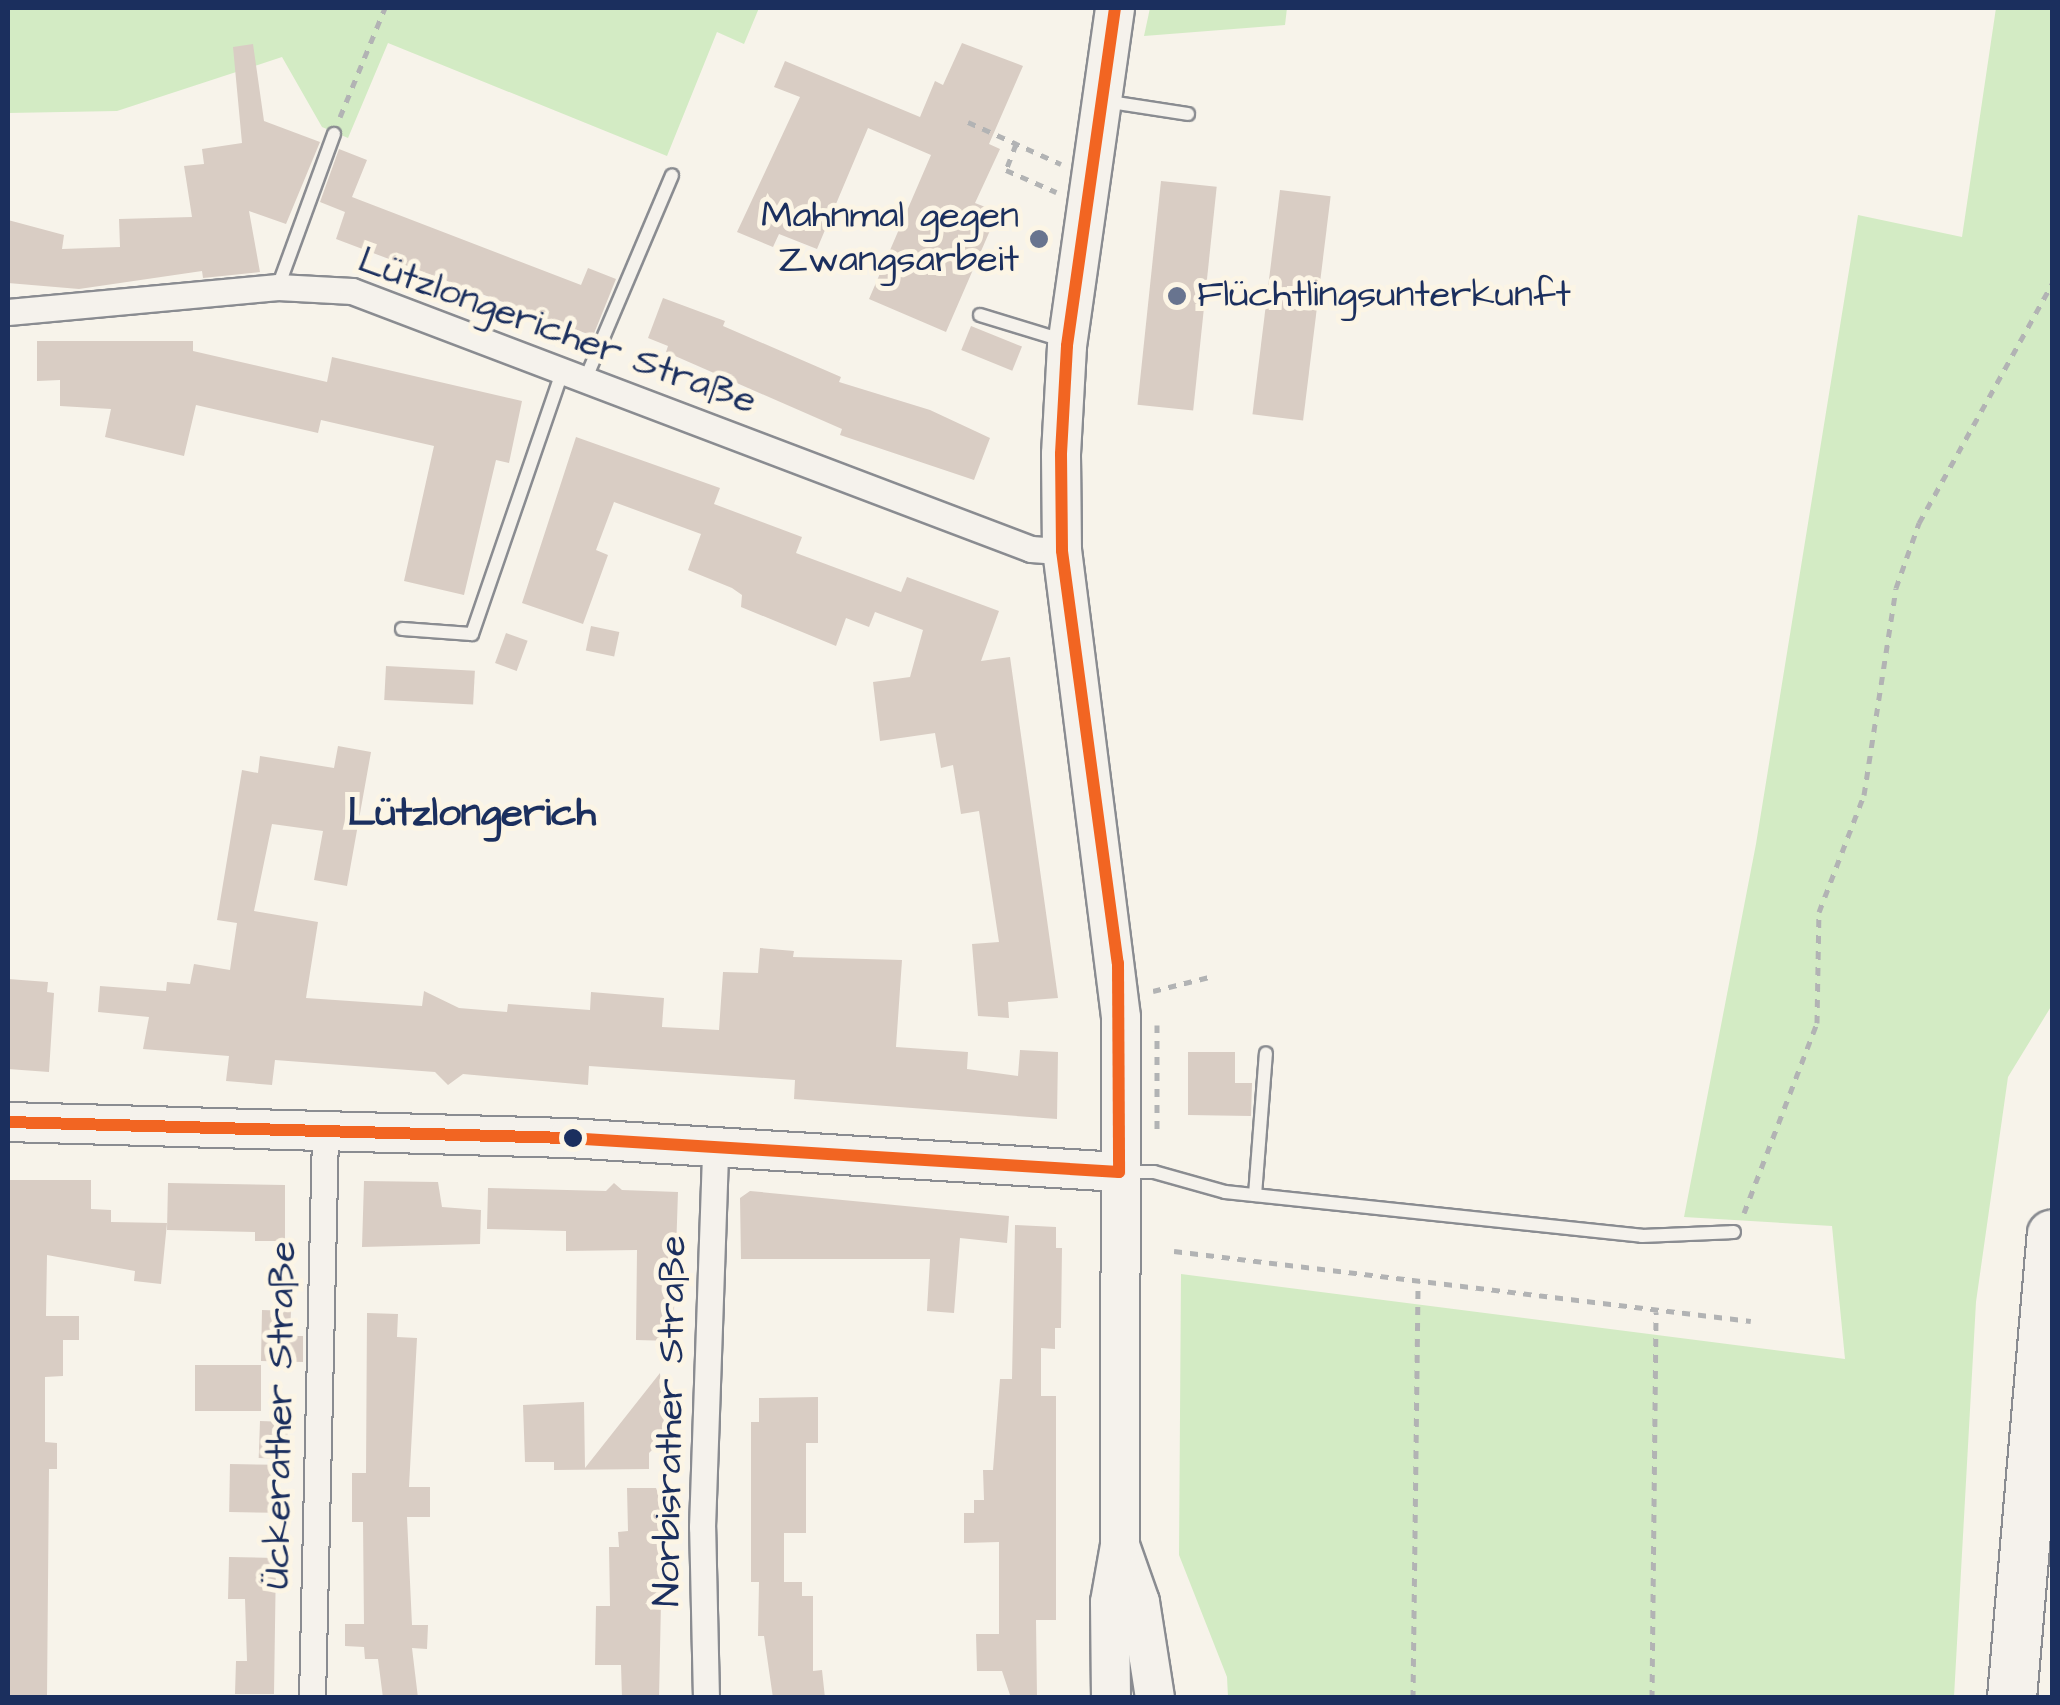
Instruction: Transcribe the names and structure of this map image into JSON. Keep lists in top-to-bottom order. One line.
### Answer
{"streets":{"street":["Lützlongericher Straße","Ückerather Straße","Norbisrather Straße"]},"districts":["Lützlongerich"],"places":["Mahnmal gegen Zwangsarbeit","Flüchtlingsunterkunft"]}
